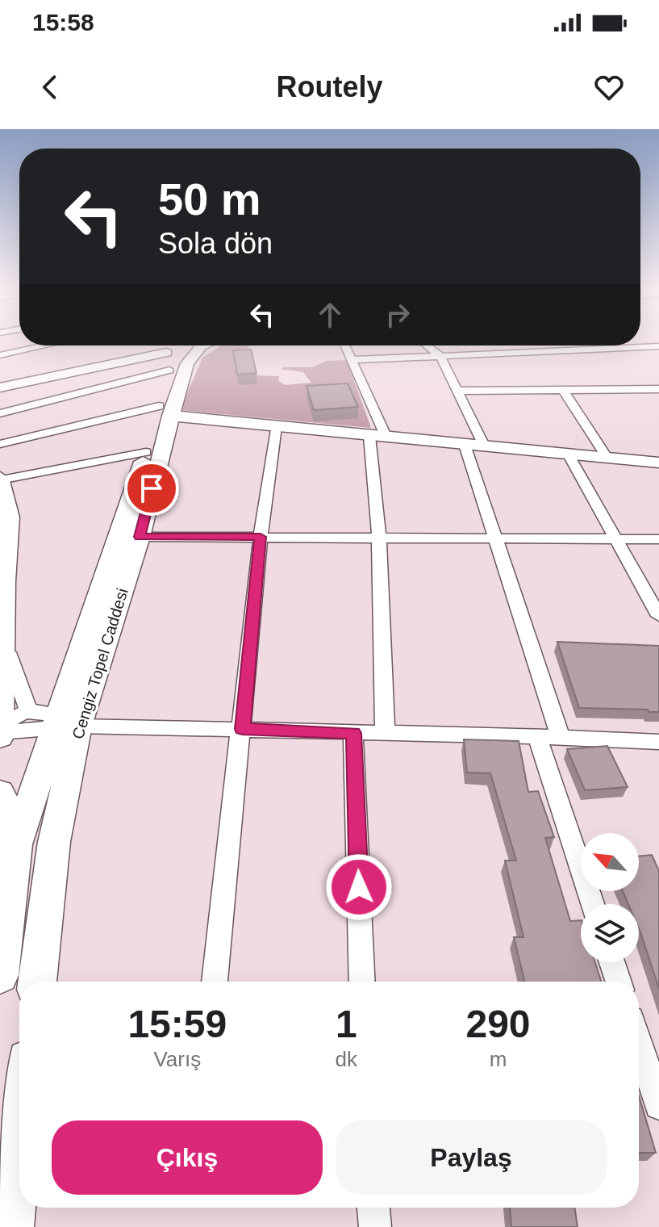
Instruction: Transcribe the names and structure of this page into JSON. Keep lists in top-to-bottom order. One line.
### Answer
{"streets":{"main road":["Cengiz Topel Caddesi"]},"north":"top left","page":{"status":"15:58","header":"Routely","turn":["50 m","Sola dön"],"eta":["15:59","Varış","1","dk","290","m"],"buttons":["Çıkış","Paylaş"]}}
